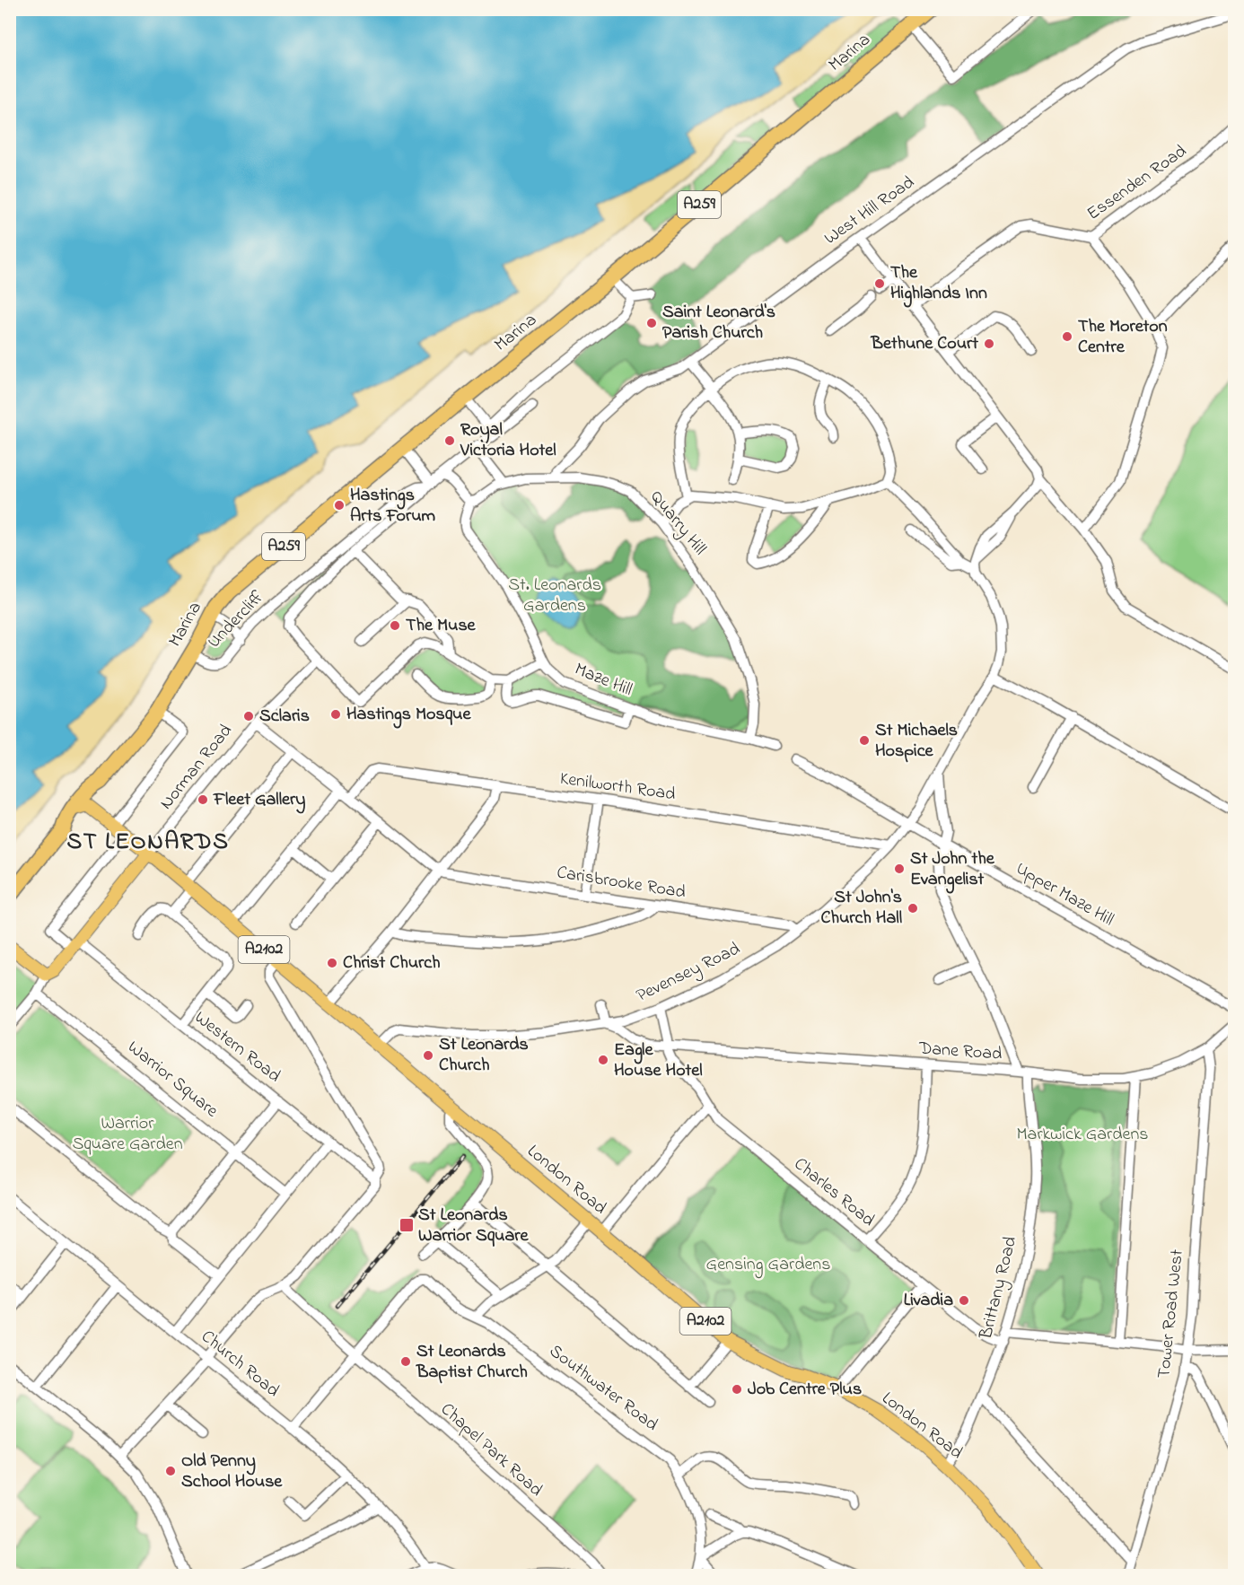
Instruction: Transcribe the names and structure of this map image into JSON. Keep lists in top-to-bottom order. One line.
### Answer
{"streets":{"highway":["Marina","A259"],"main road":["Norman Road","A2102","London Road"],"street":["Essenden Road","West Hill Road","Quarry Hill","Undercliff","Maze Hill","Kenilworth Road","Carisbrooke Road","Upper Maze Hill","Pevensey Road","Western Road","Dane Road","Warrior Square","Charles Road","Brittany Road","Tower Road West","Church Road","Southwater Road","Chapel Park Road"]},"crossings":[["Marina","A259"],["Marina","Undercliff"],["A259","London Road"],["West Hill Road","Quarry Hill"],["Quarry Hill","Maze Hill"],["Norman Road","Western Road"],["Norman Road","London Road"],["Kenilworth Road","Pevensey Road"],["Carisbrooke Road","Pevensey Road"],["Upper Maze Hill","Pevensey Road"],["Upper Maze Hill","Brittany Road"],["Pevensey Road","London Road"],["Pevensey Road","Charles Road"],["Western Road","London Road"],["Dane Road","Charles Road"],["Dane Road","Brittany Road"],["Dane Road","Tower Road West"],["London Road","Brittany Road"],["Charles Road","Brittany Road"],["Charles Road","Tower Road West"],["Southwater Road","Chapel Park Road"]],"districts":["ST LEONARDS"],"parks":["St. Leonards Gardens","Warrior Square Garden","Markwick Gardens","Gensing Gardens"],"places":{"other":["The Highlands Inn","Saint Leonard's Parish Church","The Moreton Centre","Bethune Court","Royal Victoria Hotel","Hastings Arts Forum","The Muse","Hastings Mosque","Sclaris","St Michaels Hospice","Fleet Gallery","St John the Evangelist","St John's Church Hall","Christ Church","St Leonards Church","Eagle House Hotel","Livadia","St Leonards Baptist Church","Job Centre Plus","Old Penny School House"],"transit":["St Leonards Warrior Square"]}}
